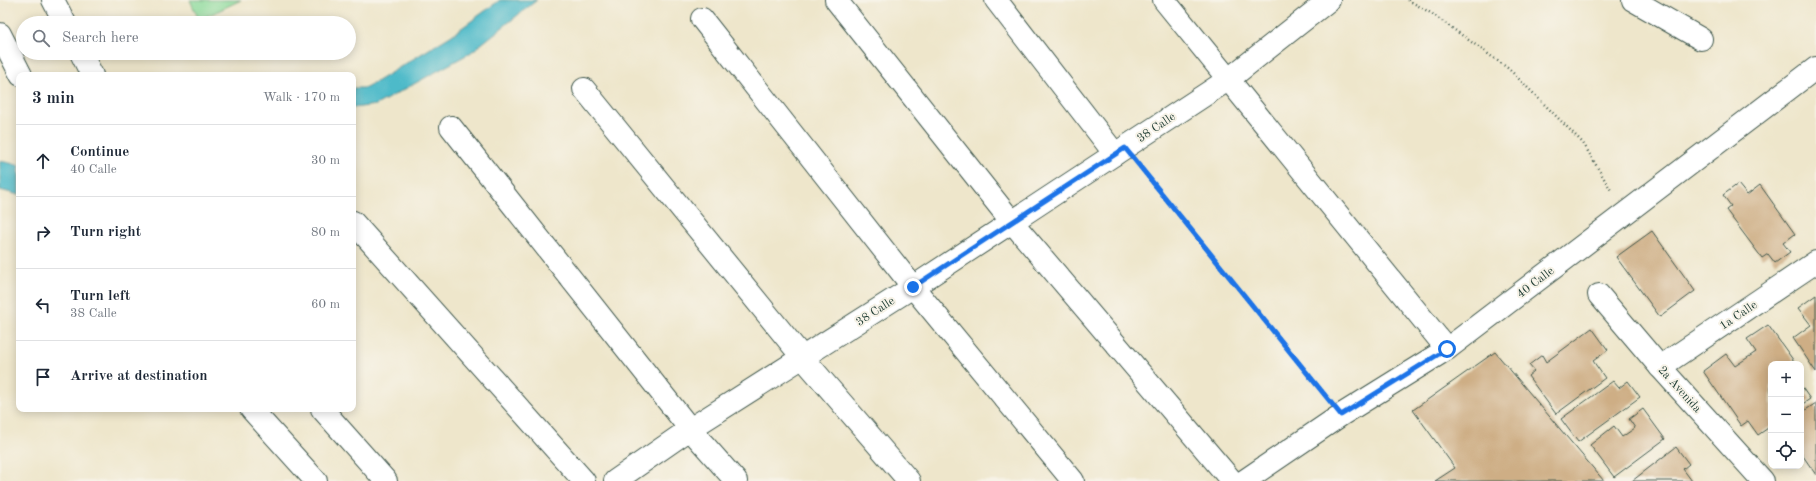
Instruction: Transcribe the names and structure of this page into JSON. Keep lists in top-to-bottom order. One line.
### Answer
{"streets":{"street":["38 Calle","40 Calle","1a Calle","2a Avenida"]},"crossings":[["1a Calle","2a Avenida"]],"page":{"search":"Search here","heading":["3 min","Walk · 170 m"],"list":[["Continue","40 Calle","30 m"],["Turn right","80 m"],["Turn left","38 Calle","60 m"],"Arrive at destination"],"map_buttons":["+","−"]}}
